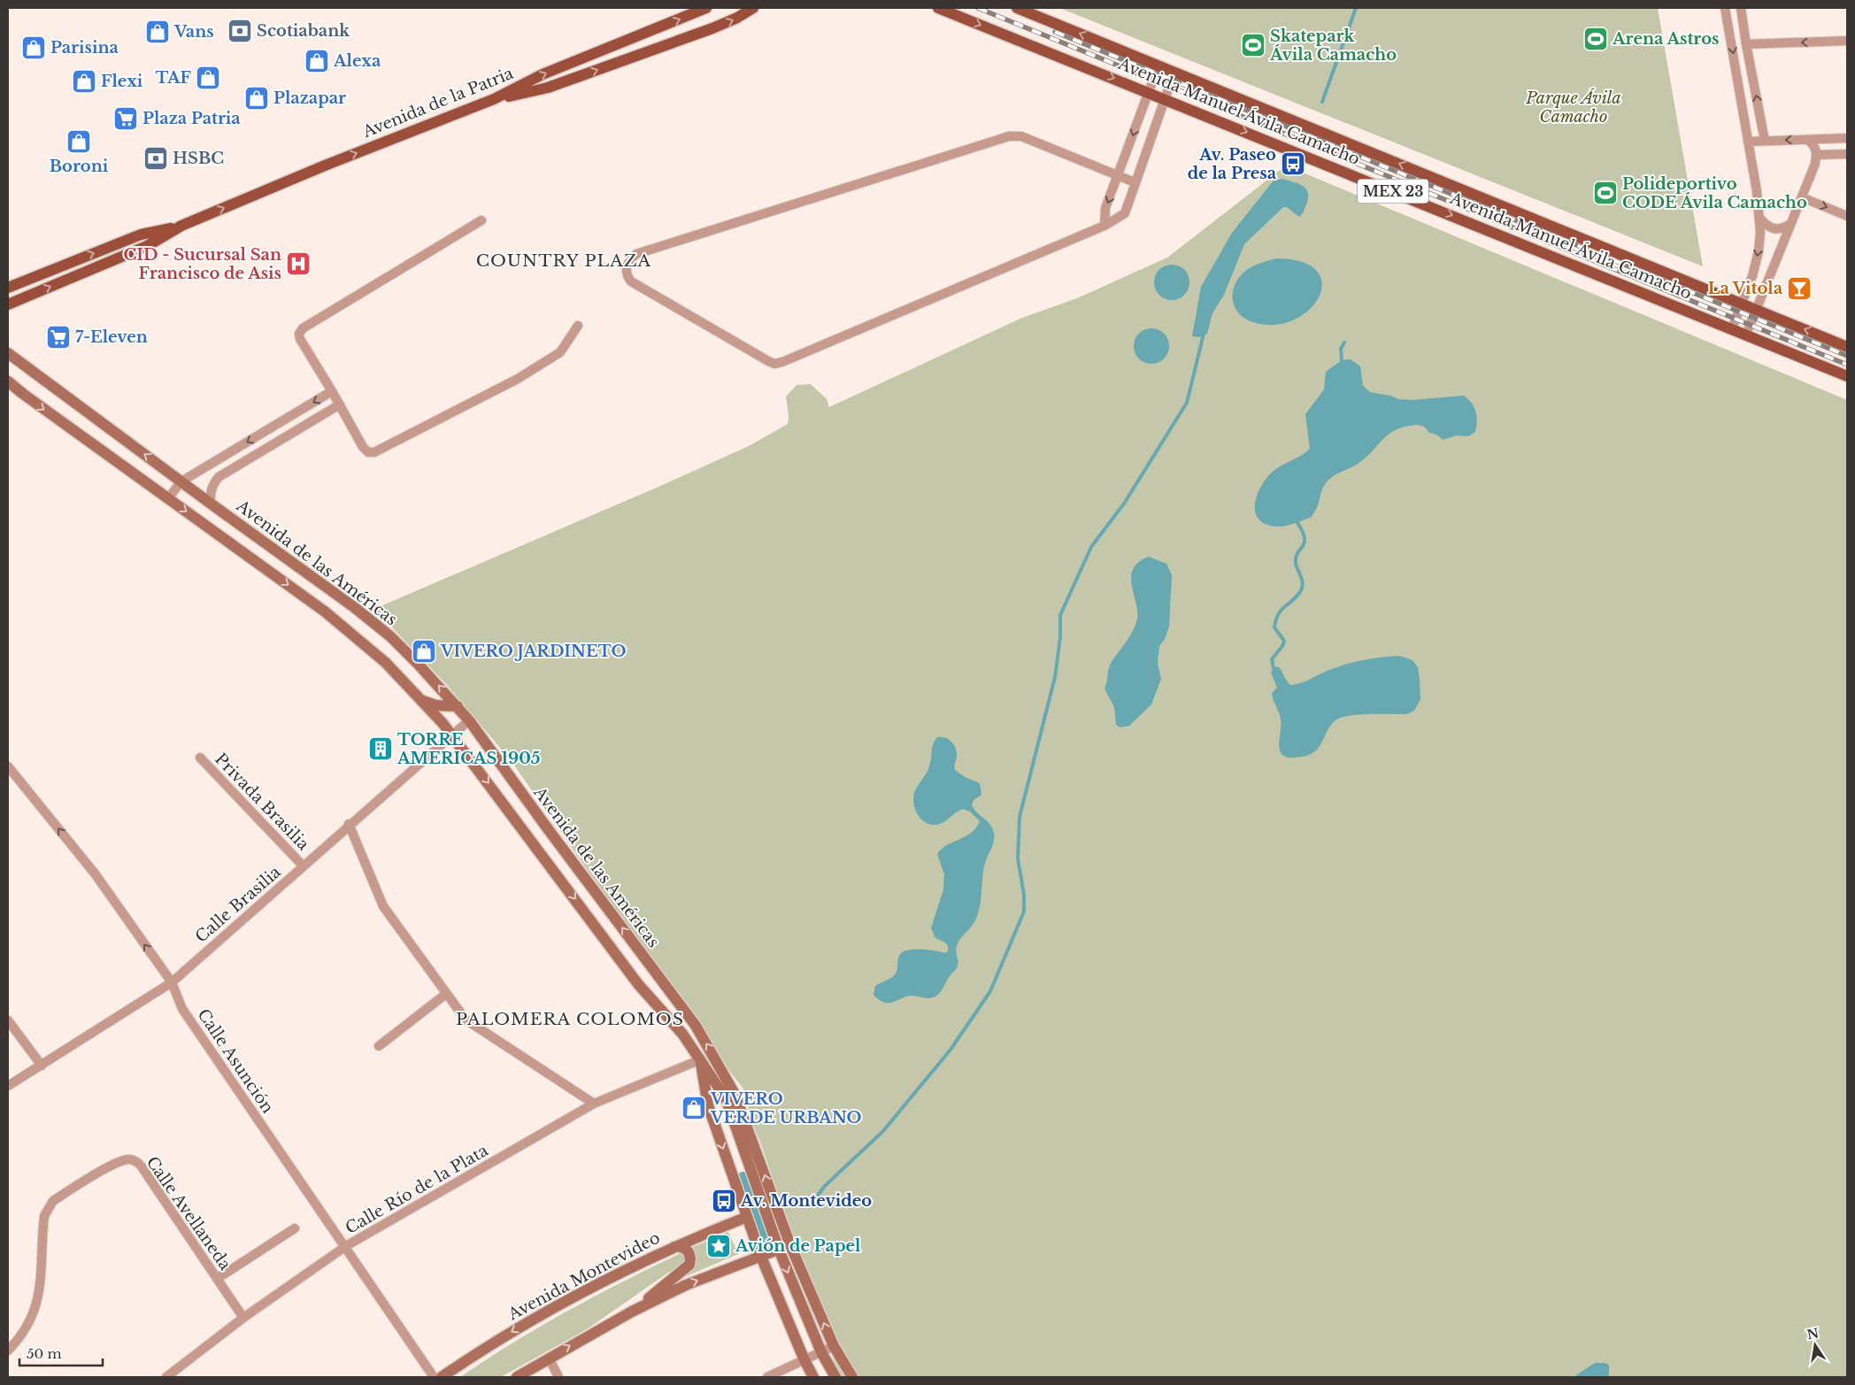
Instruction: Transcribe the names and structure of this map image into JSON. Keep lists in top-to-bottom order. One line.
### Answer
{"streets":{"main road":["Avenida de la Patria","Avenida Manuel Ávila Camacho","MEX 23","Avenida de las Américas","Avenida Montevideo"],"street":["Privada Brasilia","Calle Brasilia","Calle Asunción","Calle Río de la Plata","Calle Avellaneda"]},"crossings":[["Avenida de las Américas","Calle Brasilia"],["Privada Brasilia","Calle Brasilia"],["Calle Brasilia","Calle Asunción"],["Calle Asunción","Calle Río de la Plata"],["Calle Río de la Plata","Calle Avellaneda"]],"one_way":["Avenida de la Patria","Calle Asunción"],"districts":["COUNTRY PLAZA","PALOMERA COLOMOS"],"parks":["Parque Ávila Camacho"],"places":{"bank":["Scotiabank","HSBC"],"shop":["Vans","Parisina","Alexa","TAF","Flexi","Plazapar","Boroni","VIVERO JARDINETO","VIVERO VERDE URBANO"],"sports":["Arena Astros","Skatepark Ávila Camacho","Polideportivo CODE Ávila Camacho"],"supermarket":["Plaza Patria","7-Eleven"],"bus stop":["Av. Paseo de la Presa","Av. Montevideo"],"hospital":["CID - Sucursal San Francisco de Asis"],"bar":["La Vitola"],"building":["TORRE AMERICAS 1905"],"place":["Avión de Papel"]},"scale_bar":"50 m","north":"top"}
